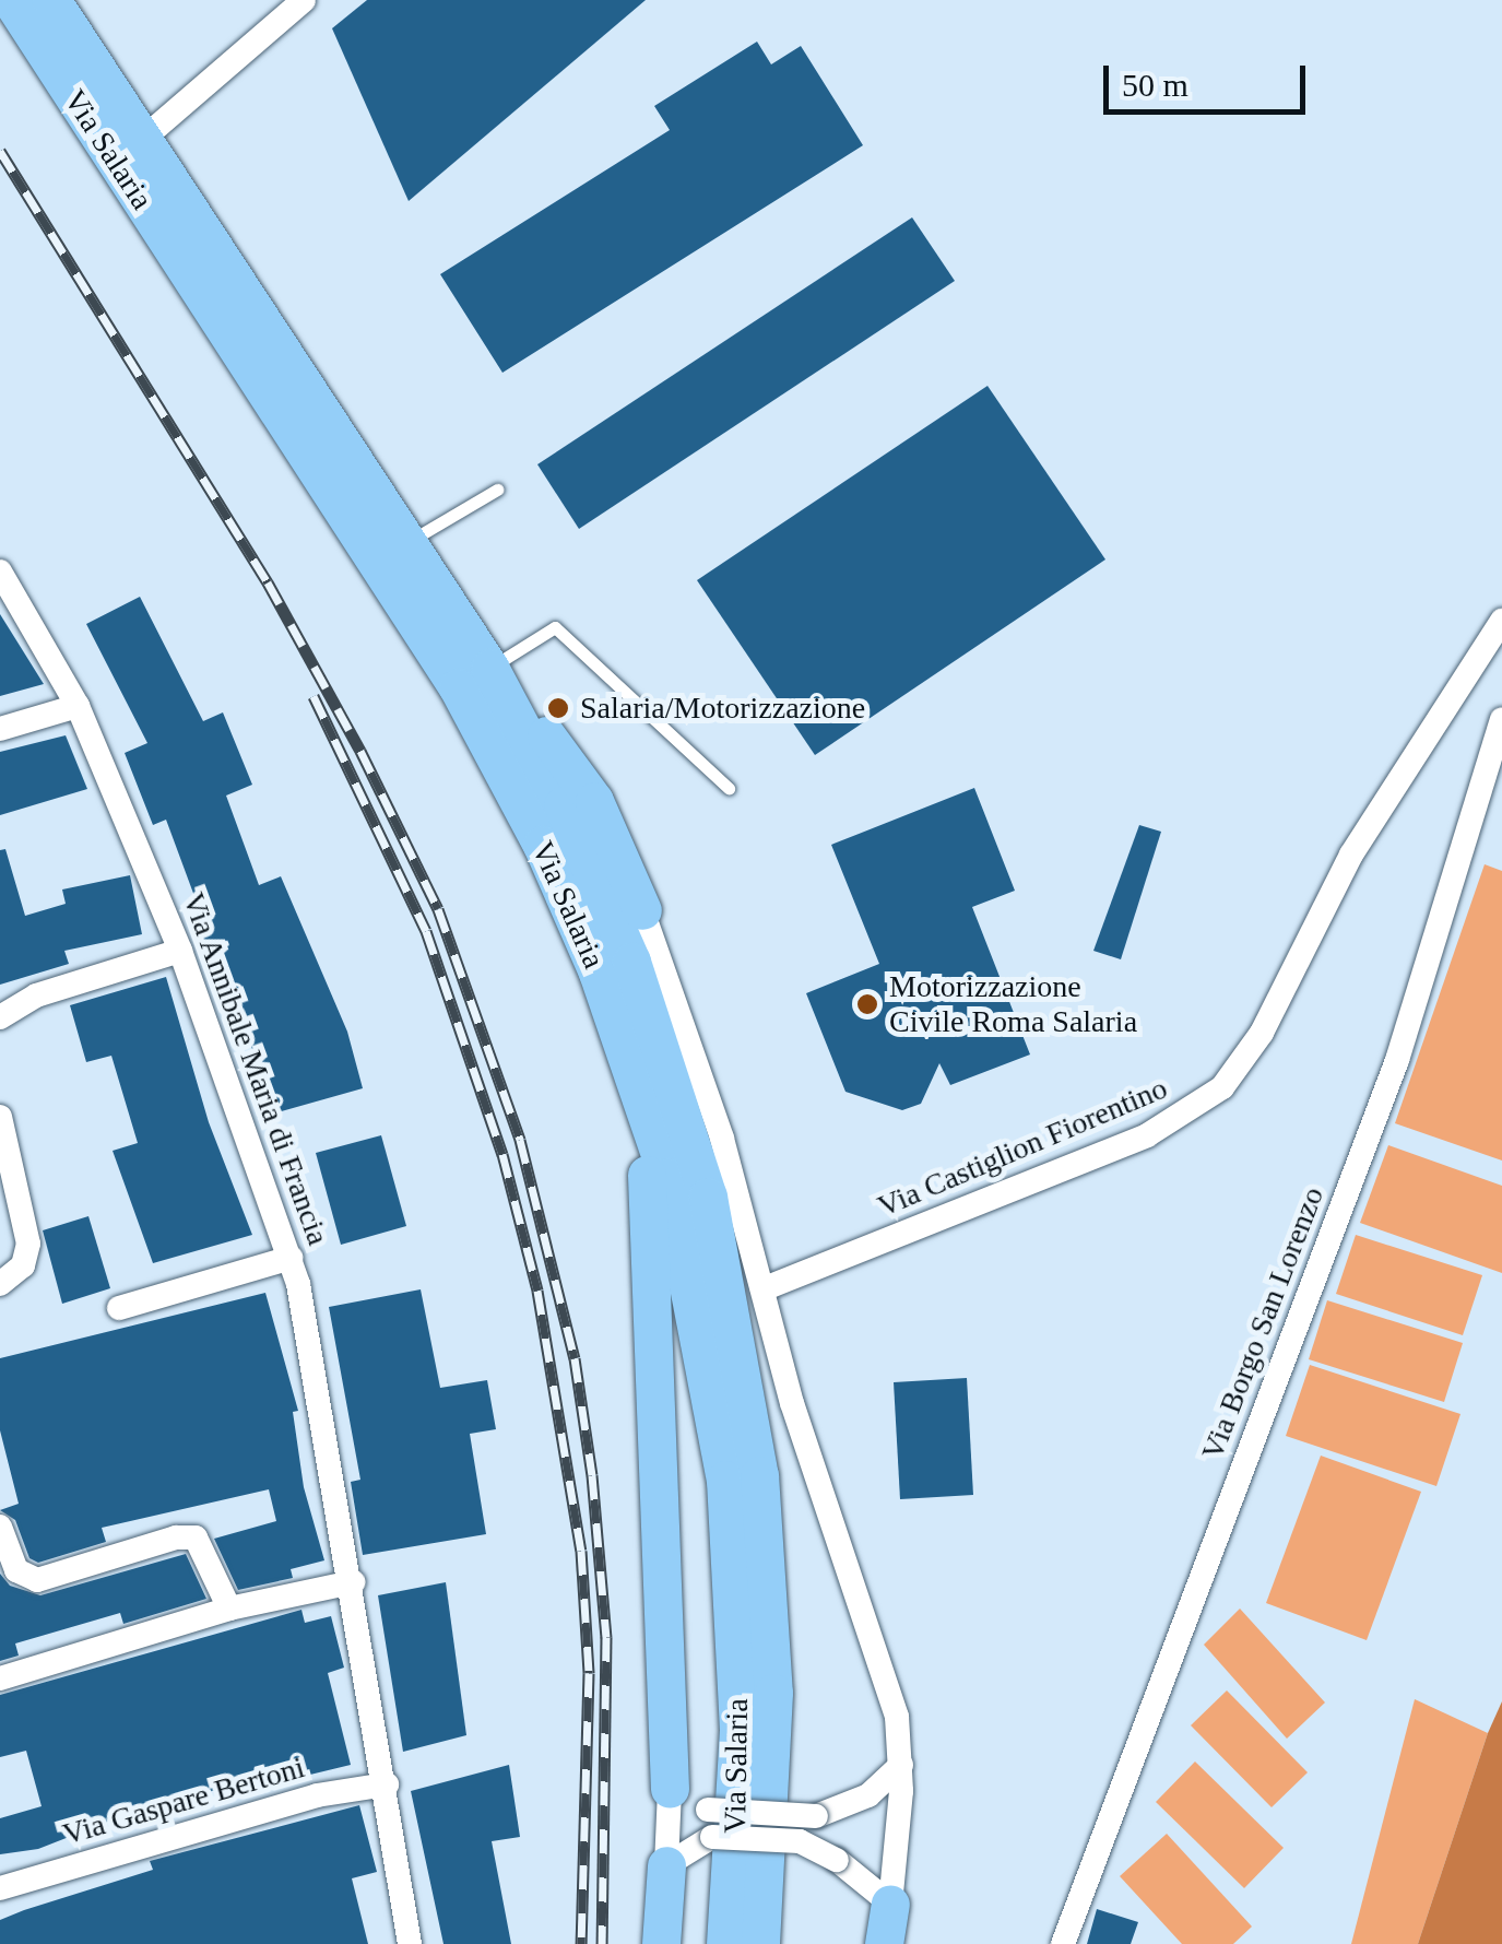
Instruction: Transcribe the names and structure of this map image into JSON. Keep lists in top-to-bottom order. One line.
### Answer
{"streets":{"main road":["Via Salaria"],"street":["Via Annibale Maria di Francia","Via Castiglion Fiorentino","Via Borgo San Lorenzo","Via Gaspare Bertoni"]},"crossings":[["Via Annibale Maria di Francia","Via Gaspare Bertoni"]],"places":["Salaria/Motorizzazione","Motorizzazione Civile Roma Salaria"],"scale_bar":"50 m"}
